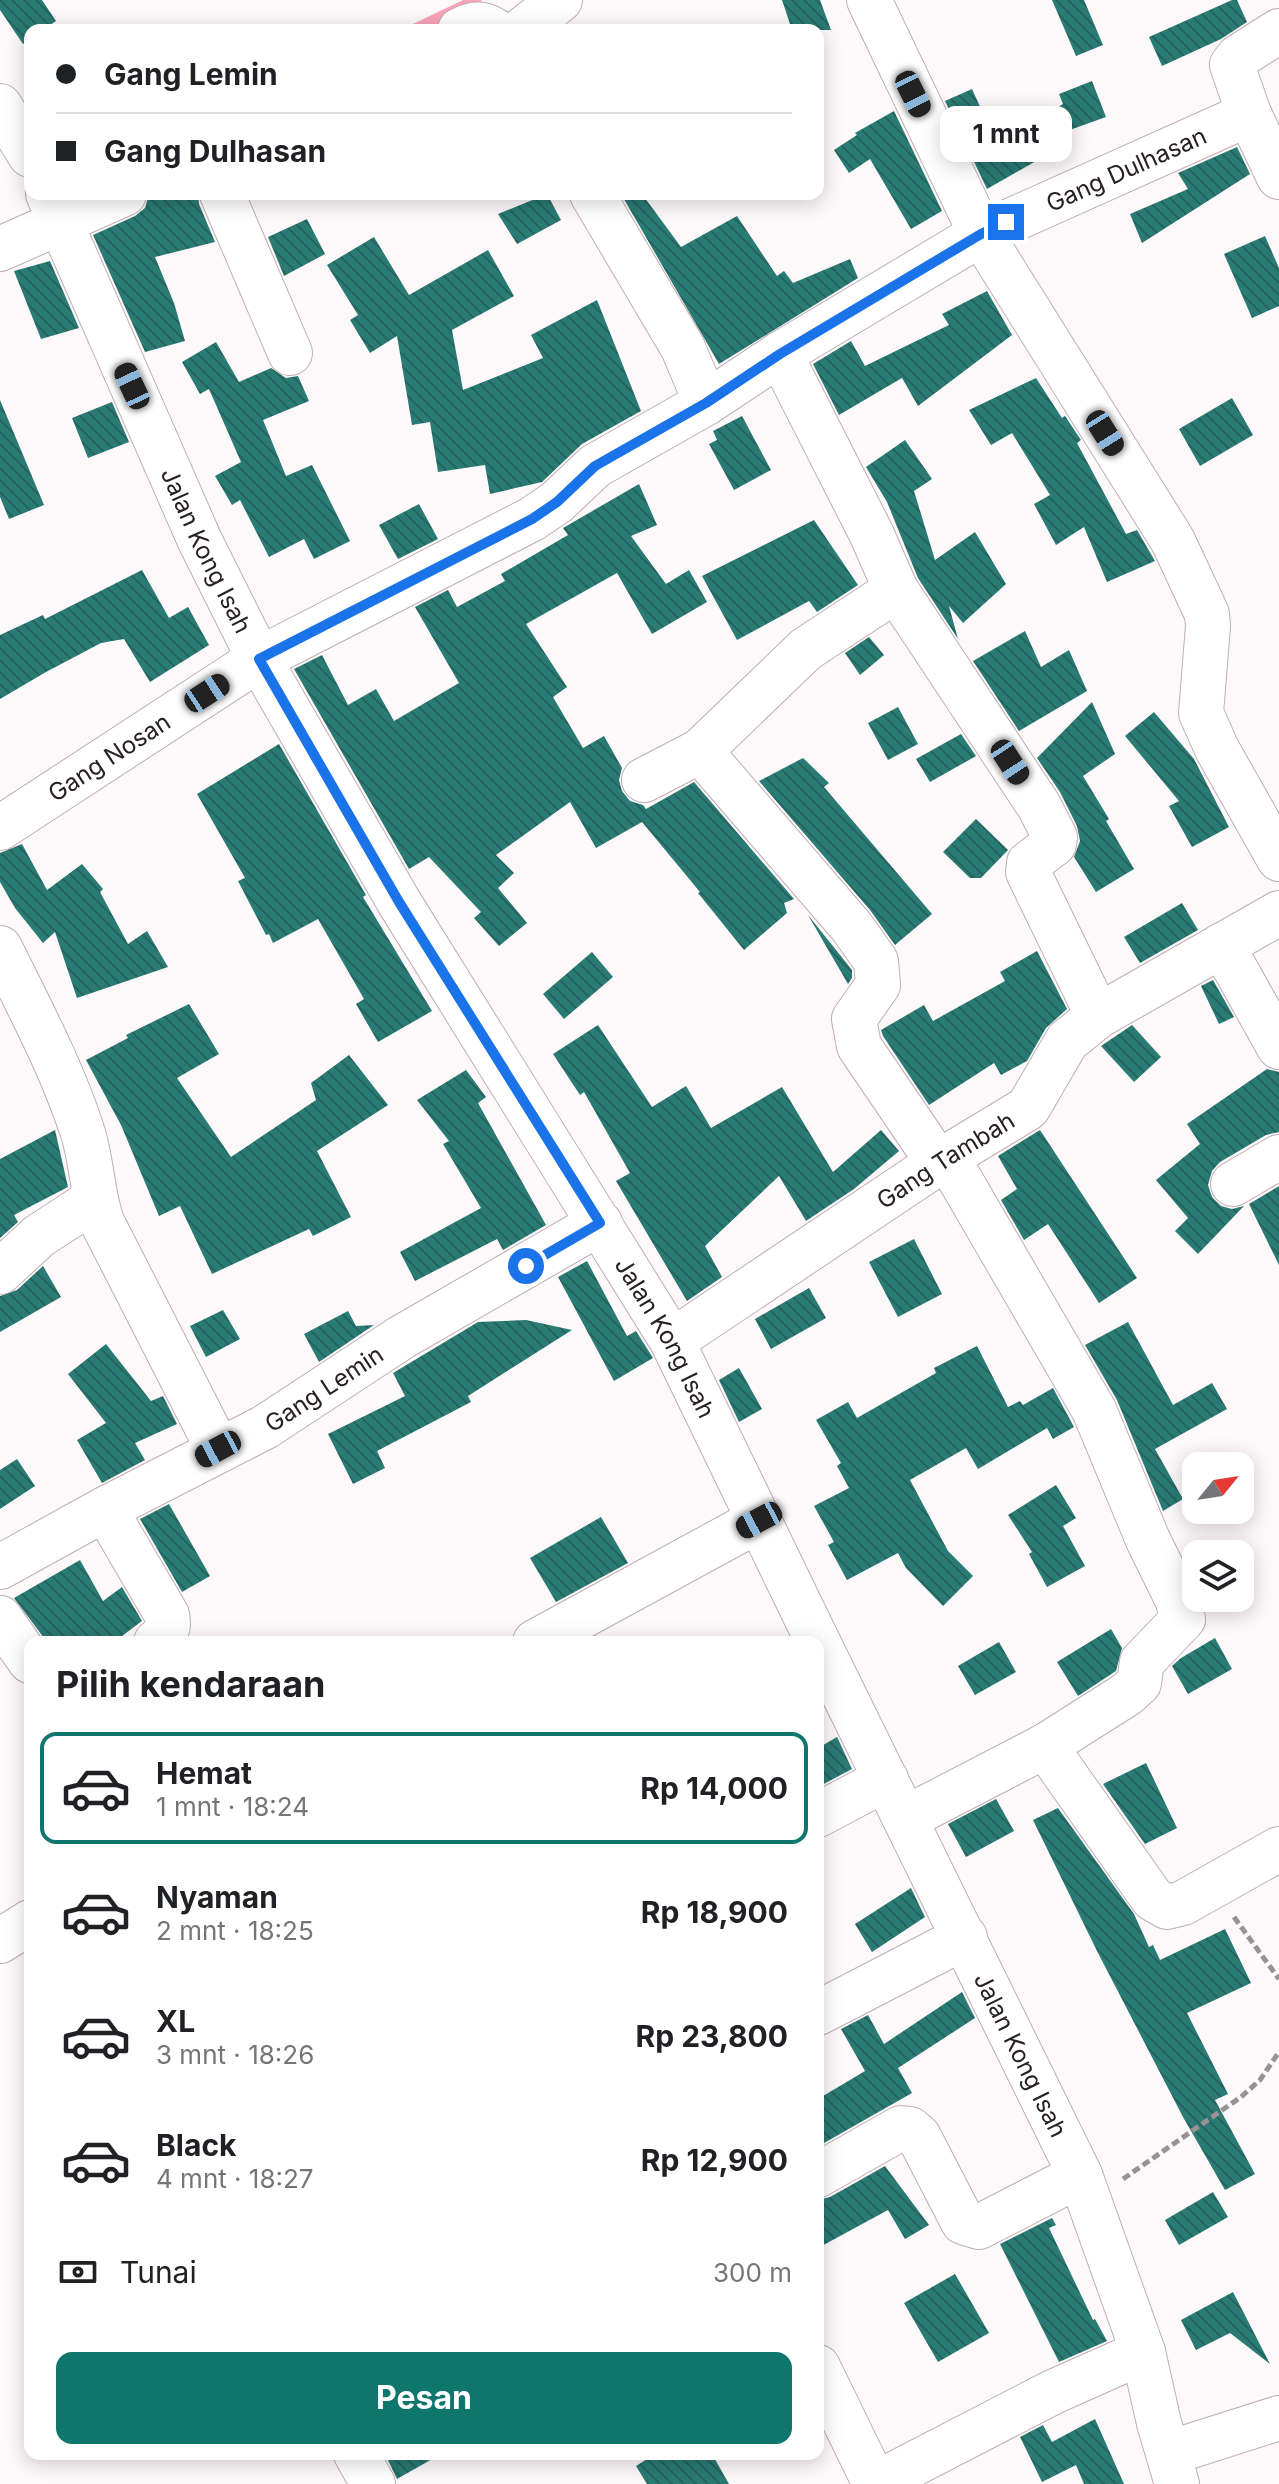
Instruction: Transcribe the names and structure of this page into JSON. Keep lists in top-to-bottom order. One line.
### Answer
{"streets":{"street":["Gang Dulhasan","Jalan Kong Isah","Gang Nosan","Gang Tambah","Gang Lemin"]},"crossings":[["Gang Dulhasan","Jalan Kong Isah"],["Gang Dulhasan","Gang Nosan"],["Jalan Kong Isah","Gang Nosan"],["Jalan Kong Isah","Gang Tambah"],["Jalan Kong Isah","Gang Lemin"]],"north":"top right","page":{"banner":["Gang Lemin","Gang Dulhasan"],"bubble":"1 mnt","heading":"Pilih kendaraan","list":[{"name":"Hemat","note":"1 mnt · 18:24","value":"Rp 14,000"},{"name":"Nyaman","note":"2 mnt · 18:25","value":"Rp 18,900"},{"name":"XL","note":"3 mnt · 18:26","value":"Rp 23,800"},{"name":"Black","note":"4 mnt · 18:27","value":"Rp 12,900"}],"pay":["Tunai","300 m"],"buttons":"Pesan"}}
